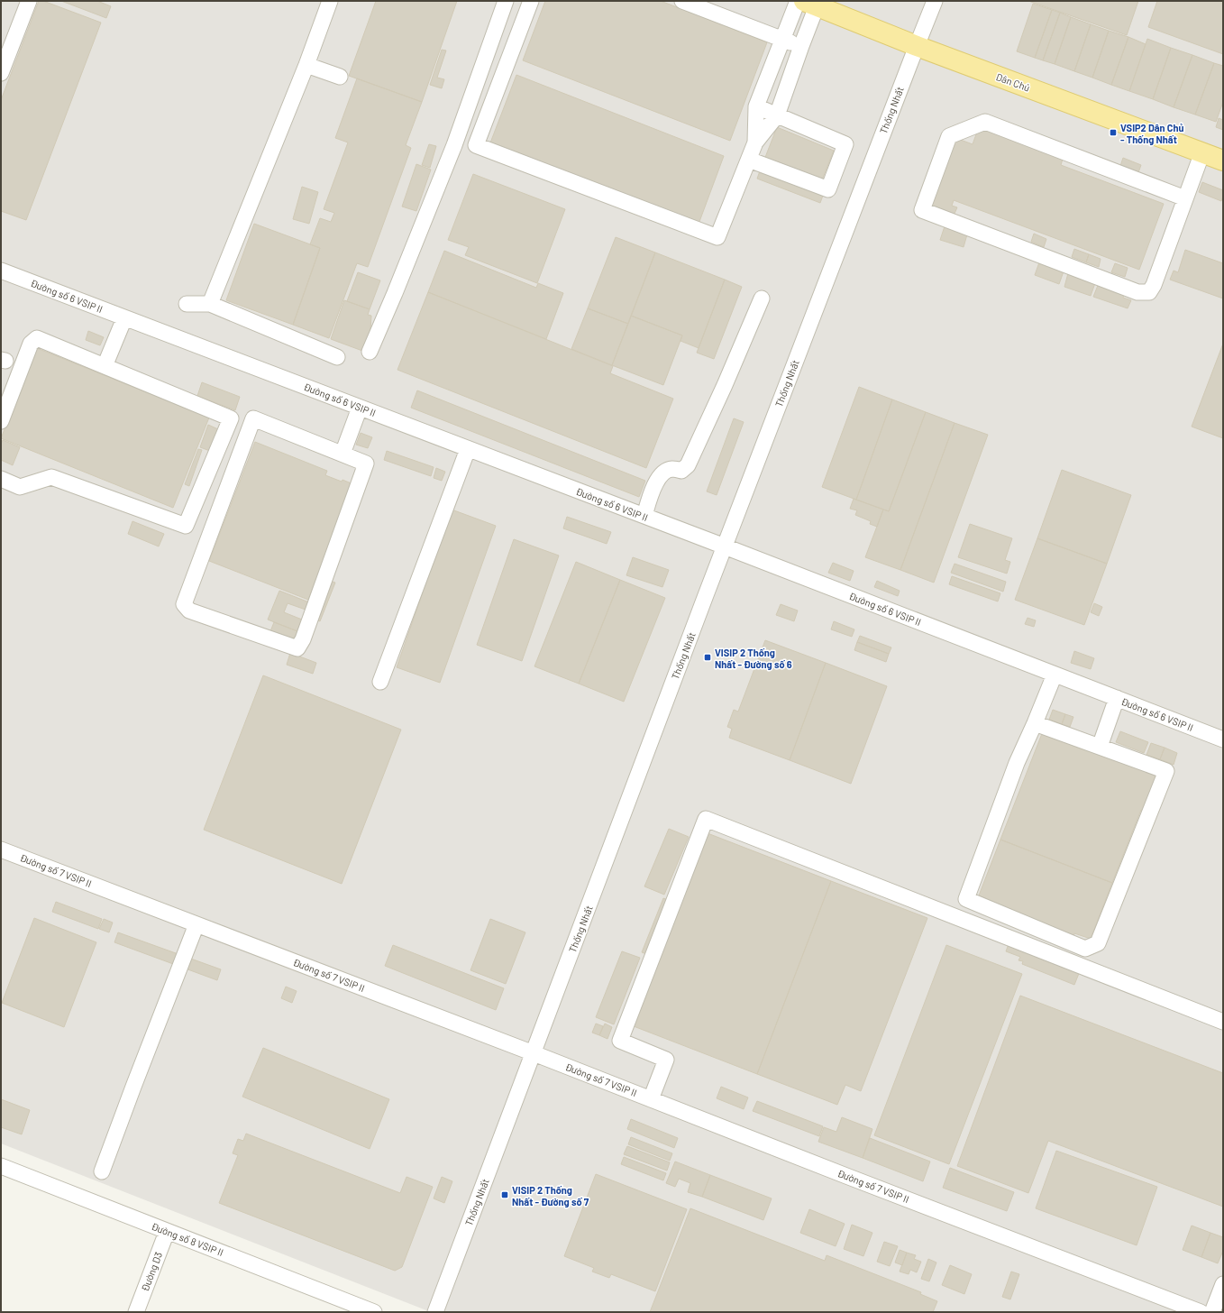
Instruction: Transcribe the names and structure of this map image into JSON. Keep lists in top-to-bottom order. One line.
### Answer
{"streets":{"main road":["Dân Chủ"],"street":["Thống Nhất","Đường số 6 VSIP II","Đường số 7 VSIP II","Đường số 8 VSIP II","Đường D3"]},"crossings":[["Dân Chủ","Thống Nhất"],["Thống Nhất","Đường số 6 VSIP II"],["Thống Nhất","Đường số 7 VSIP II"],["Đường số 8 VSIP II","Đường D3"]],"places":{"transit":["VSIP2 Dân Chủ - Thống Nhất","VISIP 2 Thống Nhất - Đường số 6","VISIP 2 Thống Nhất - Đường số 7"]}}
